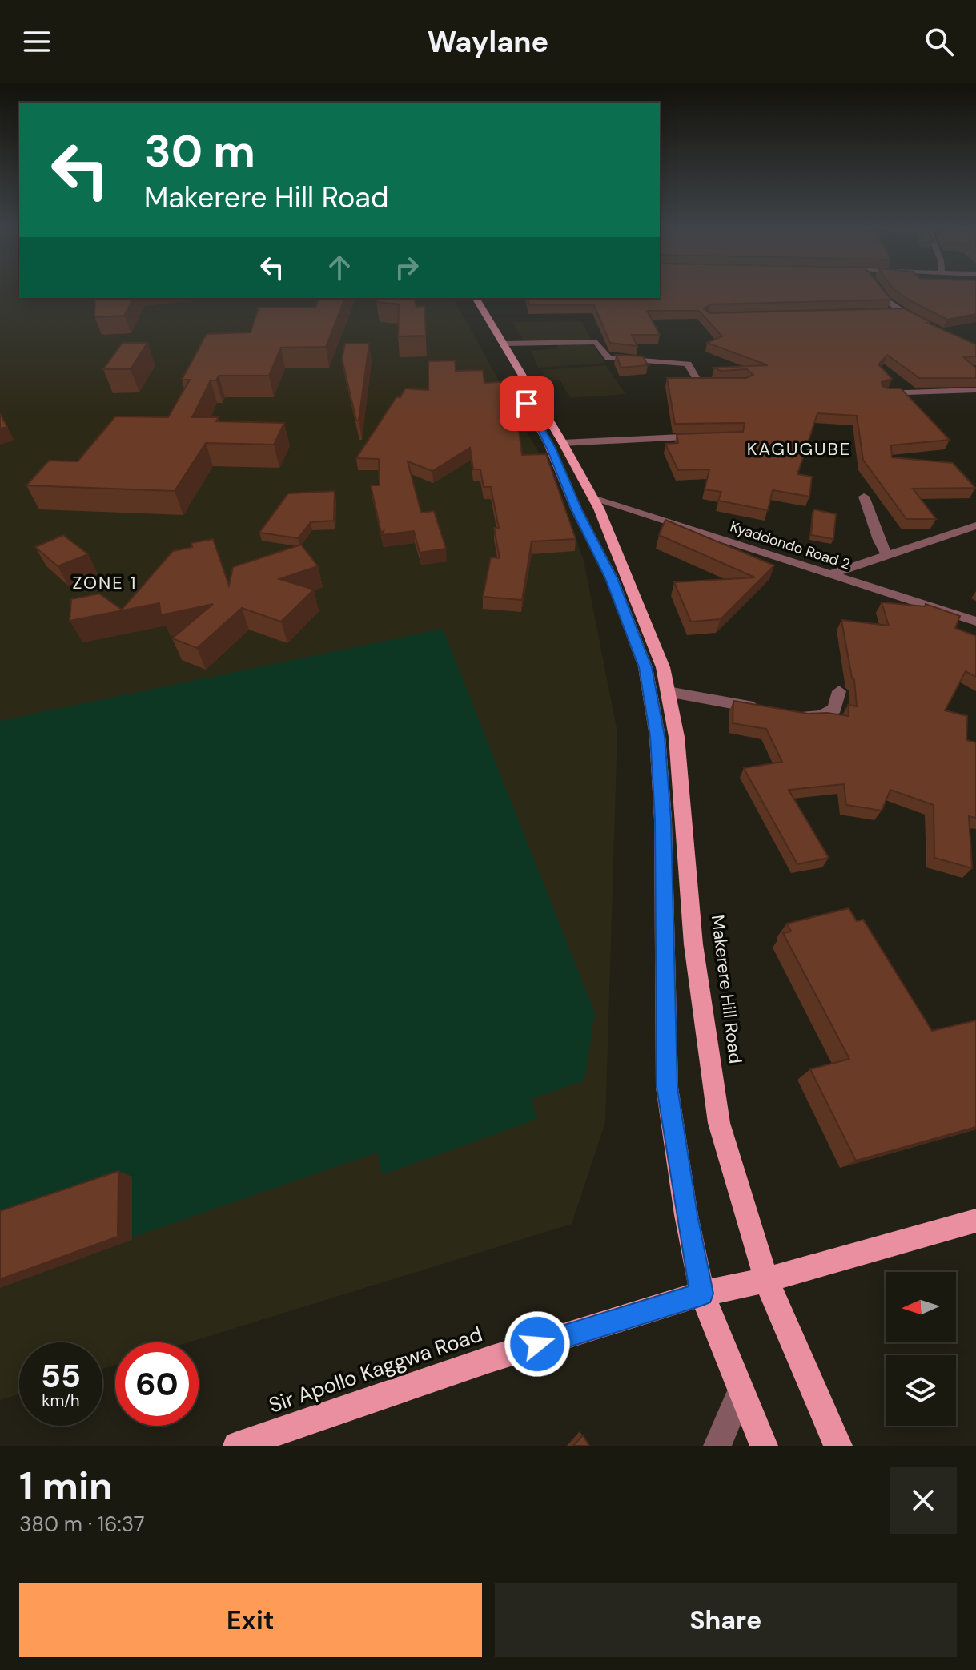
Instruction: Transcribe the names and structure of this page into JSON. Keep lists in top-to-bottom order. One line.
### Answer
{"streets":{"main road":["Makerere Hill Road","Sir Apollo Kaggwa Road"],"street":["Kyaddondo Road 2"]},"crossings":[["Kyaddondo Road 2","Makerere Hill Road"],["Makerere Hill Road","Sir Apollo Kaggwa Road"]],"districts":["KAGUGUBE","ZONE 1"],"north":"left","page":{"header":"Waylane","turn":["30 m","Makerere Hill Road"],"speed":"55 km/h","limit":"60","heading":["1 min","380 m · 16:37"],"buttons":["Exit","Share"]}}
